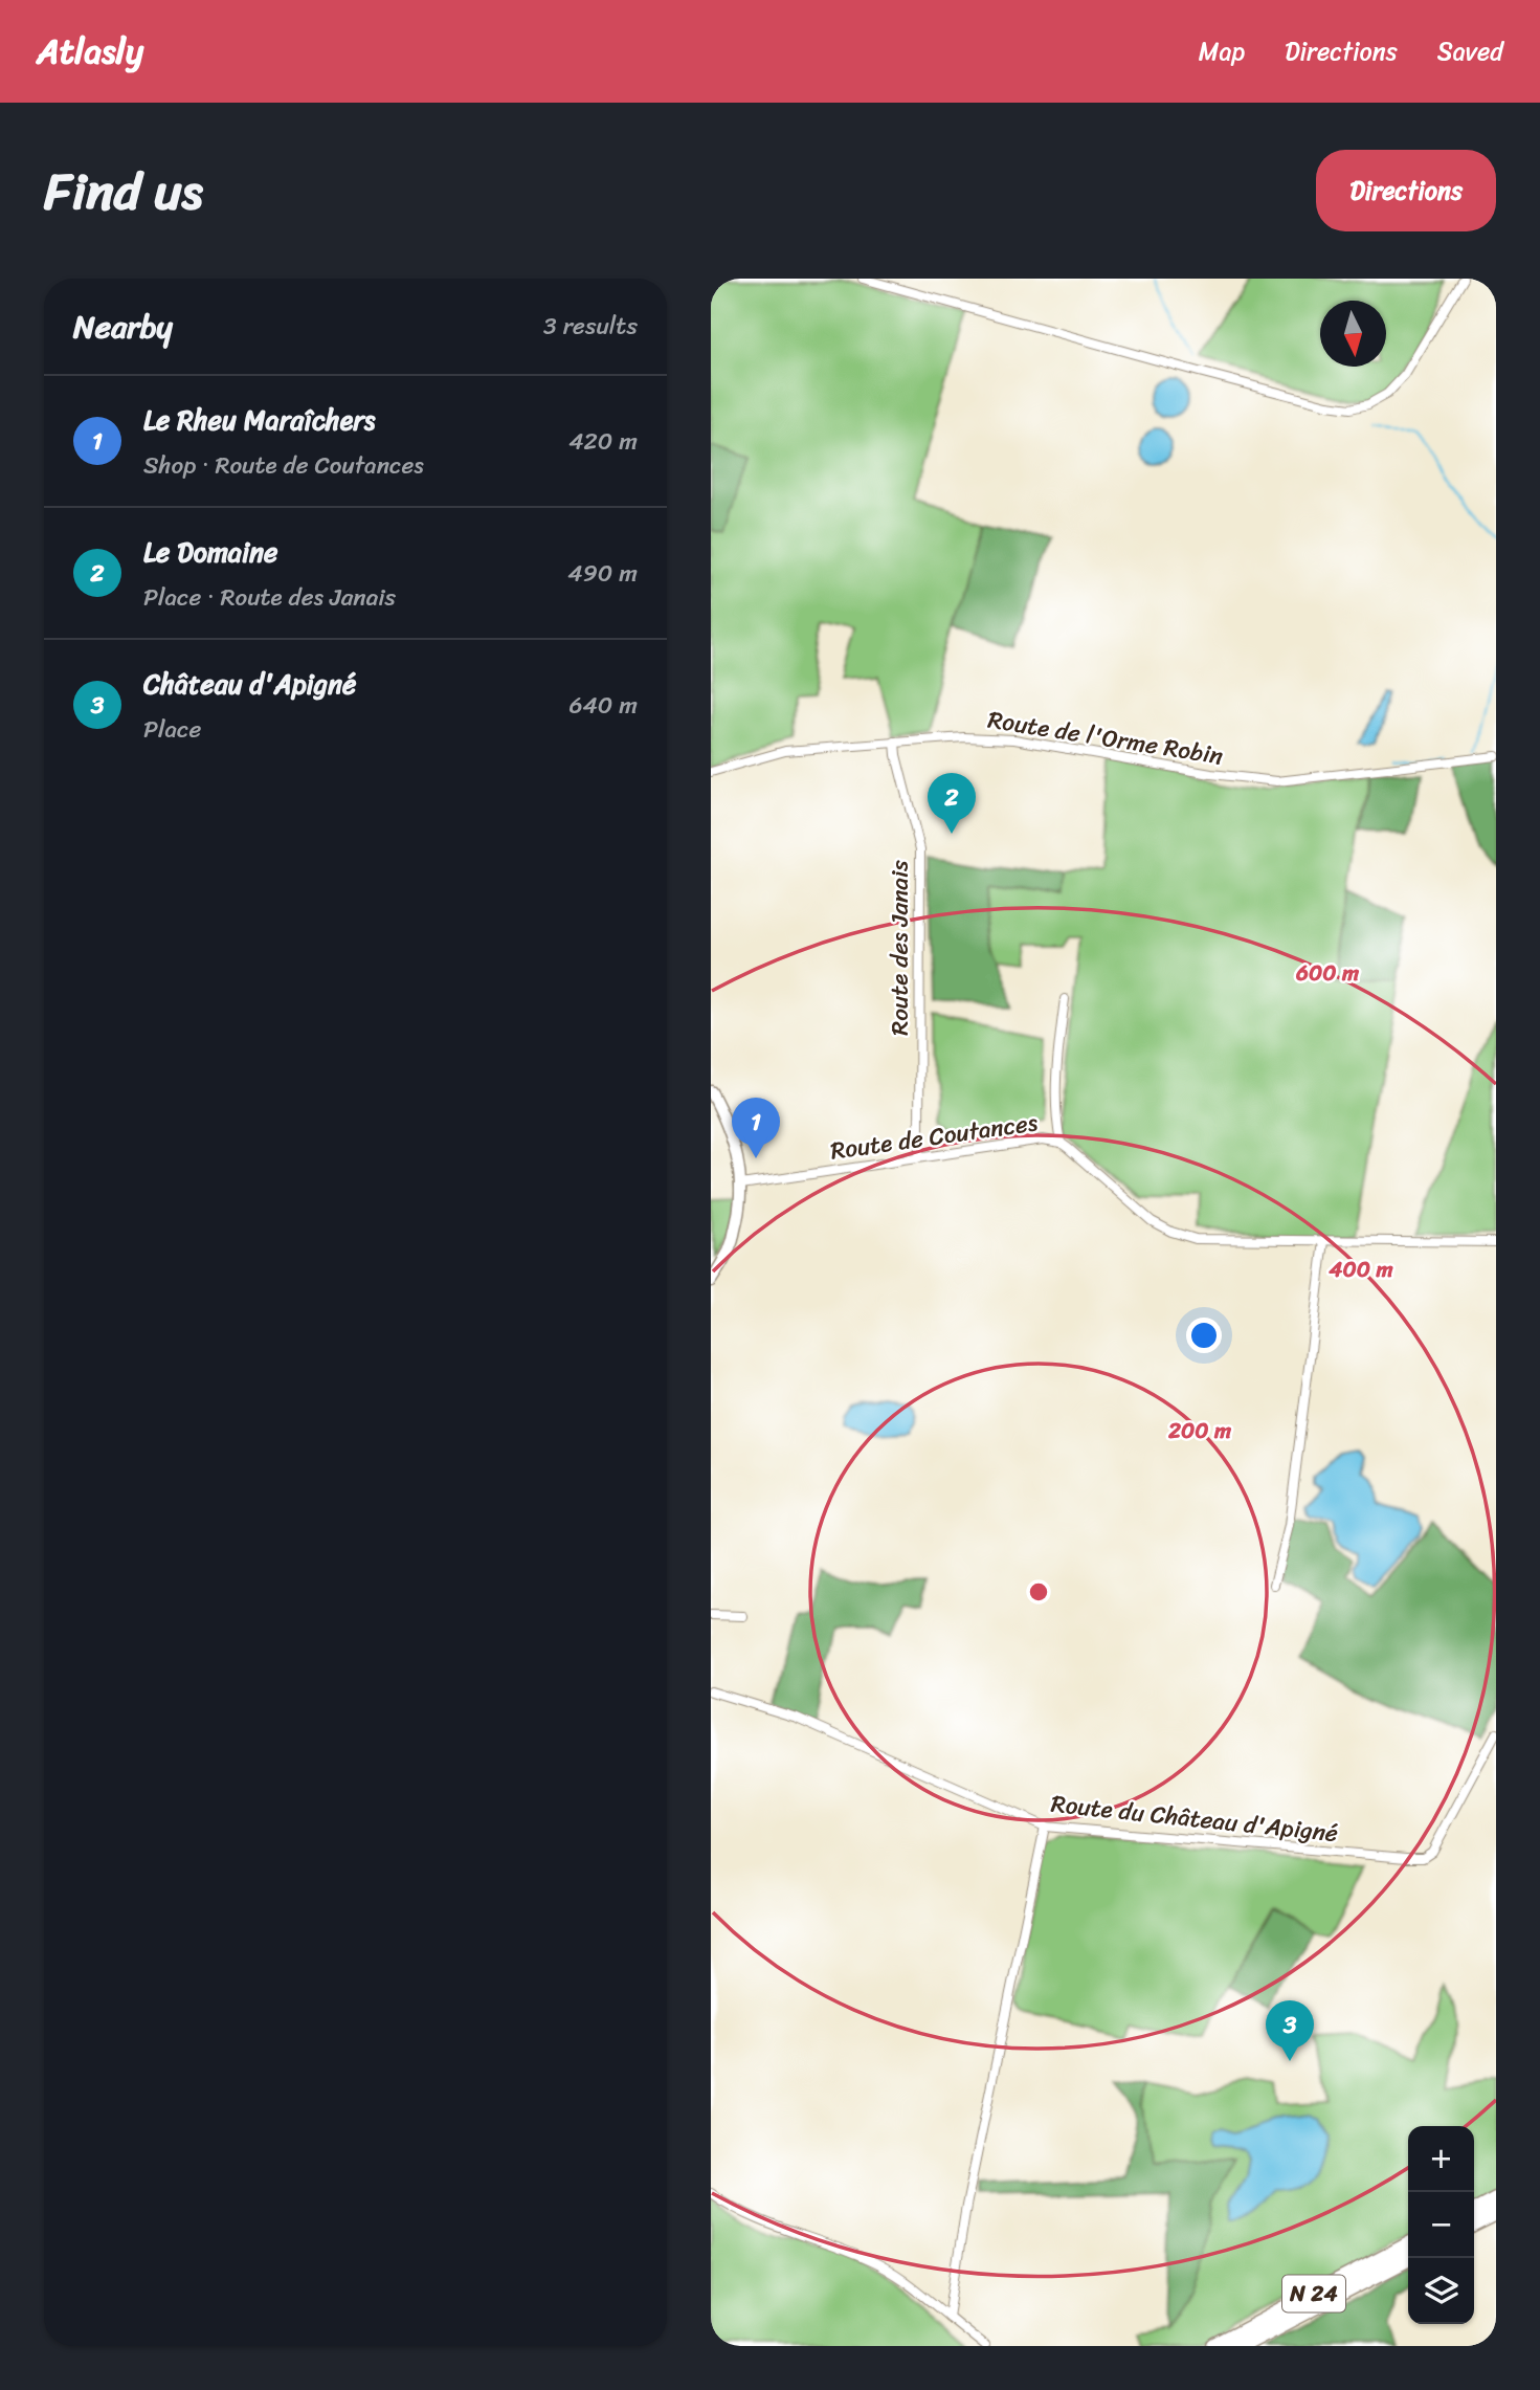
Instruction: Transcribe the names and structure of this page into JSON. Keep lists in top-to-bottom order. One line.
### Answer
{"streets":{"highway":["N 24"],"street":["Route de l'Orme Robin","Route des Janais","Route de Coutances","Route du Château d'Apigné"]},"crossings":[["Route de l'Orme Robin","Route des Janais"],["Route des Janais","Route de Coutances"]],"north":"bottom","page":{"header":"Atlasly","nav":["Map","Directions","Saved"],"title":"Find us","buttons":"Directions","heading":["Nearby","3 results"],"list":[{"mark":"1","name":"Le Rheu Maraîchers","note":"Shop · Route de Coutances","value":"420 m"},{"mark":"2","name":"Le Domaine","note":"Place · Route des Janais","value":"490 m"},{"mark":"3","name":"Château d'Apigné","note":"Place","value":"640 m"}],"pins":["2","1","3"],"map_buttons":["+","−"]},"rings":["600 m","400 m","200 m"]}
